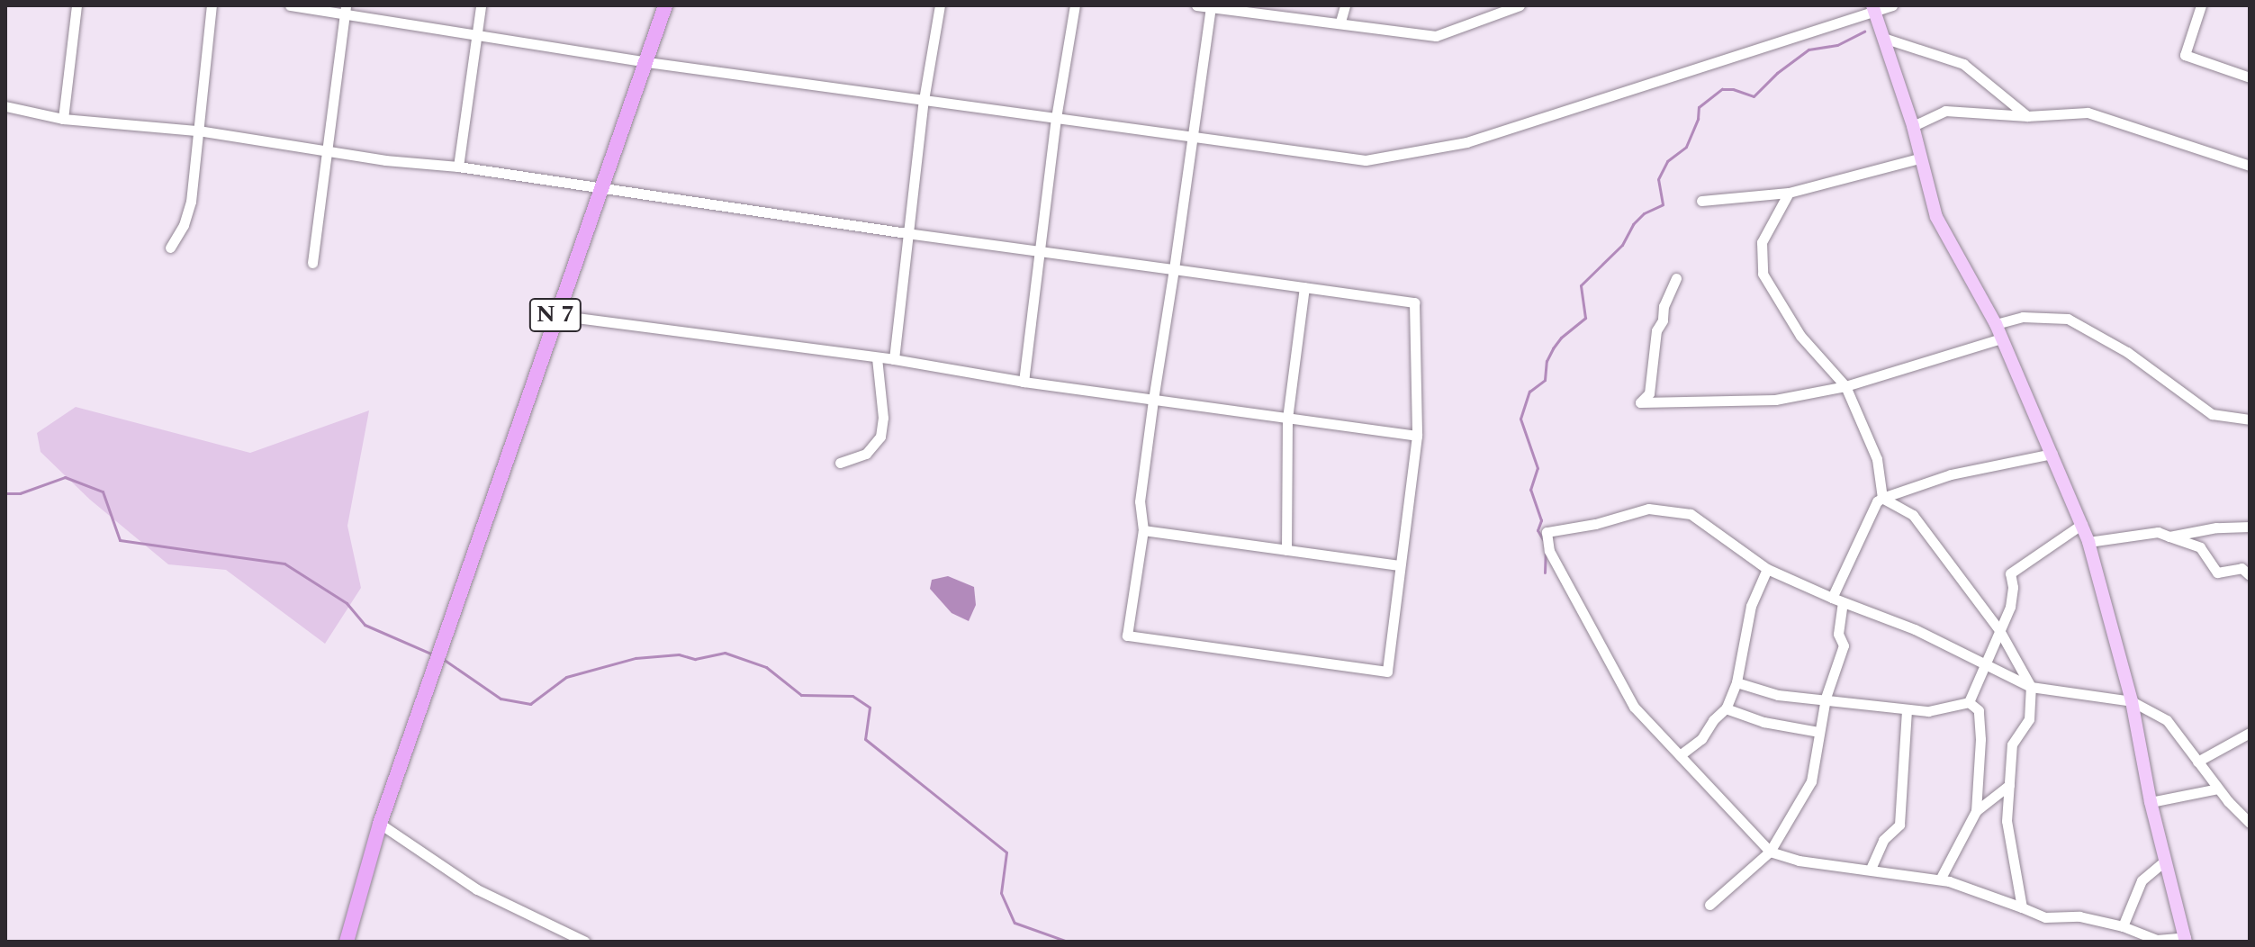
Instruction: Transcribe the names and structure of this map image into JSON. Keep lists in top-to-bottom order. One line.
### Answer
{"streets":{"highway":["N 7"]}}
